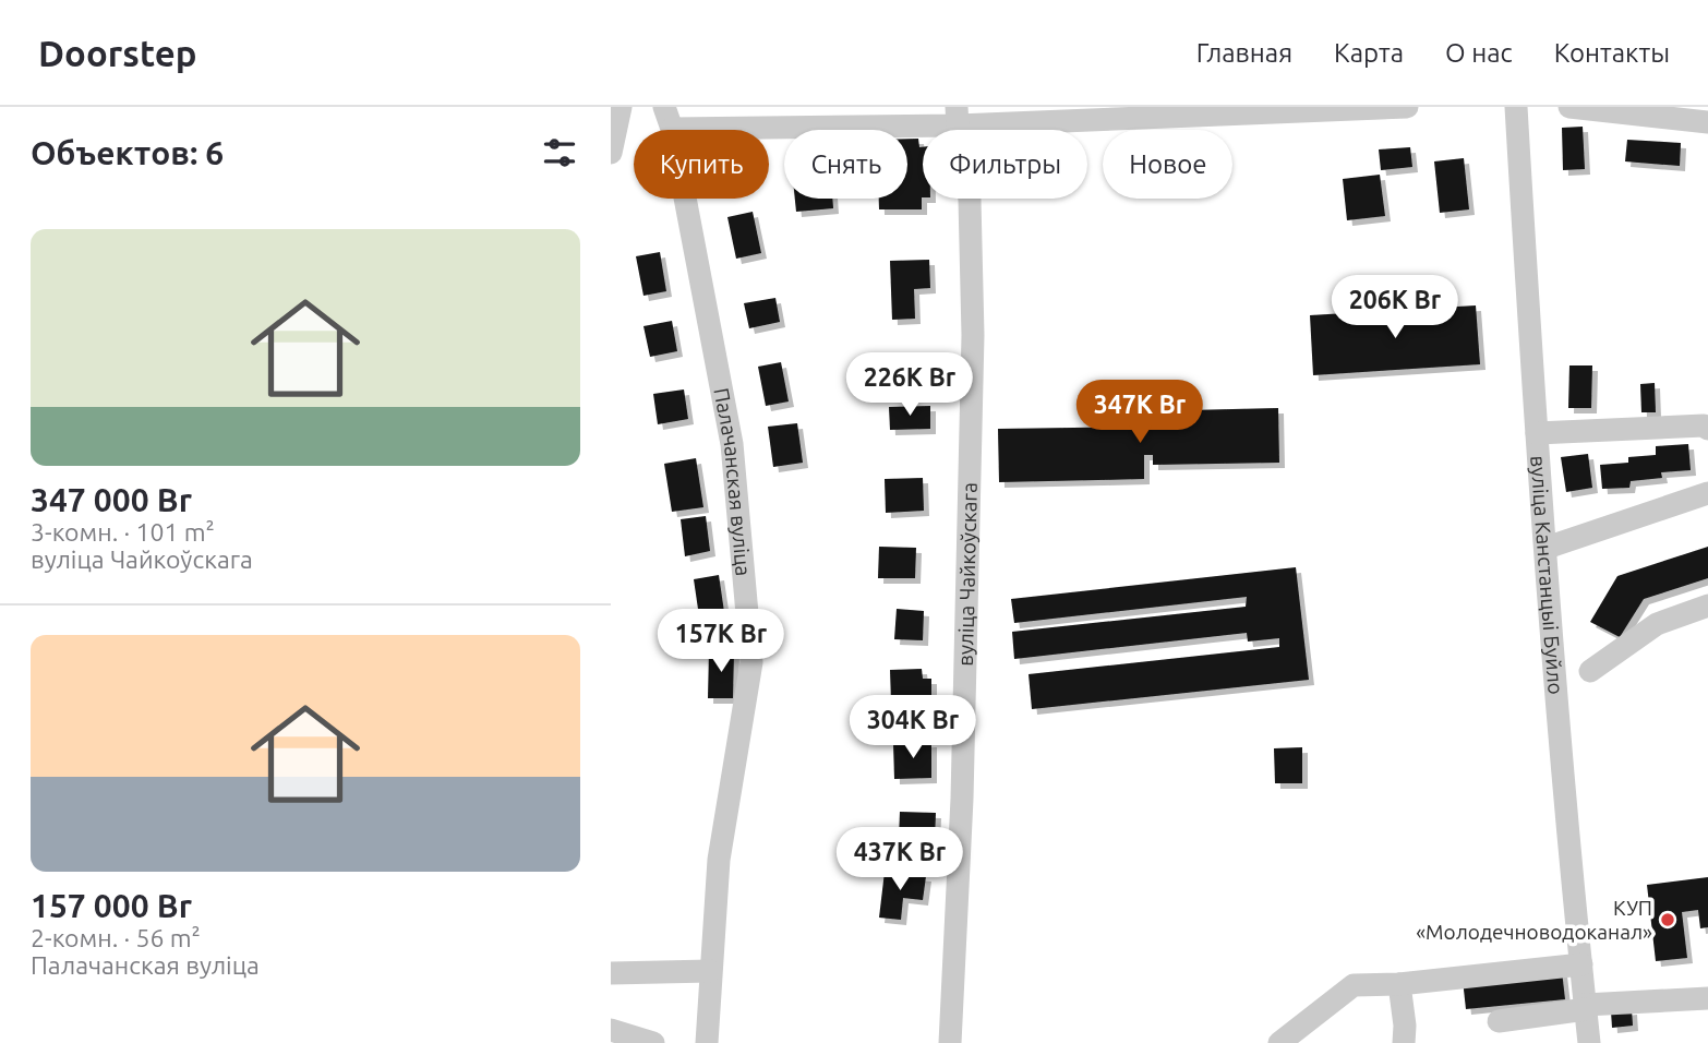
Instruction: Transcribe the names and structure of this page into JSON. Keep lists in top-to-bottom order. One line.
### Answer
{"streets":{"street":["Палачанская вуліца","вуліца Чайкоўскага","вуліца Канстанцыі Буйло"]},"places":["КУП «Молодечноводоканал»"],"page":{"header":"Doorstep","nav":["Главная","Карта","О нас","Контакты"],"heading":"Объектов: 6","chip":["Купить","Снять","Фильтры","Новое"],"list":[{"name":"347 000 Br","note":"3-комн. · 101 m² · вуліца Чайкоўскага"},{"name":"157 000 Br","note":"2-комн. · 56 m² · Палачанская вуліца"}],"price":["206K Br","226K Br","347K Br","157K Br","304K Br","437K Br"]}}
